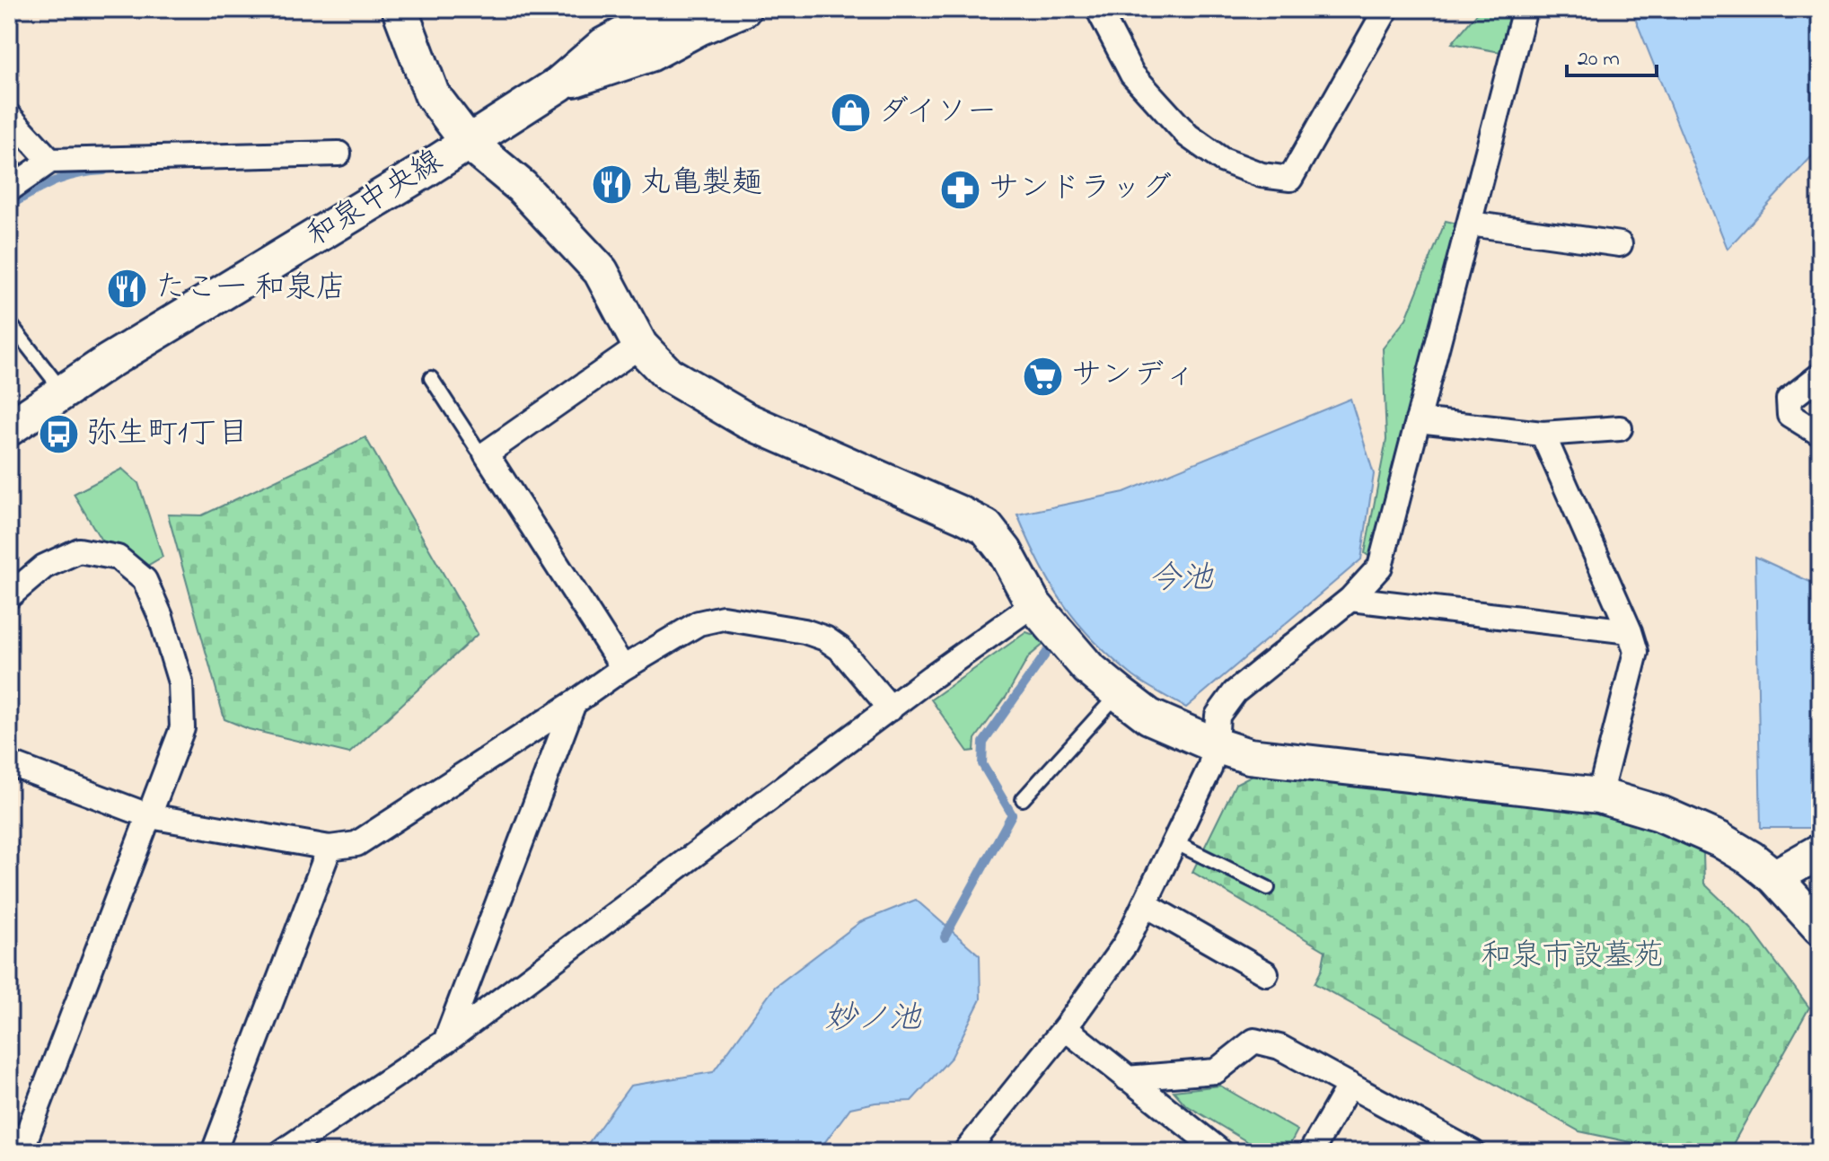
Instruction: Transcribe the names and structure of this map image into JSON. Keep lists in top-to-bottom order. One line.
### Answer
{"streets":{"street":["和泉中央線"]},"water":["今池","妙ノ池"],"parks":["和泉市設墓苑"],"places":{"shop":["ダイソー"],"restaurant":["丸亀製麺","たこ一 和泉店"],"pharmacy":["サンドラッグ"],"supermarket":["サンディ"],"bus stop":["弥生町1丁目"]},"scale_bar":"20 m"}
